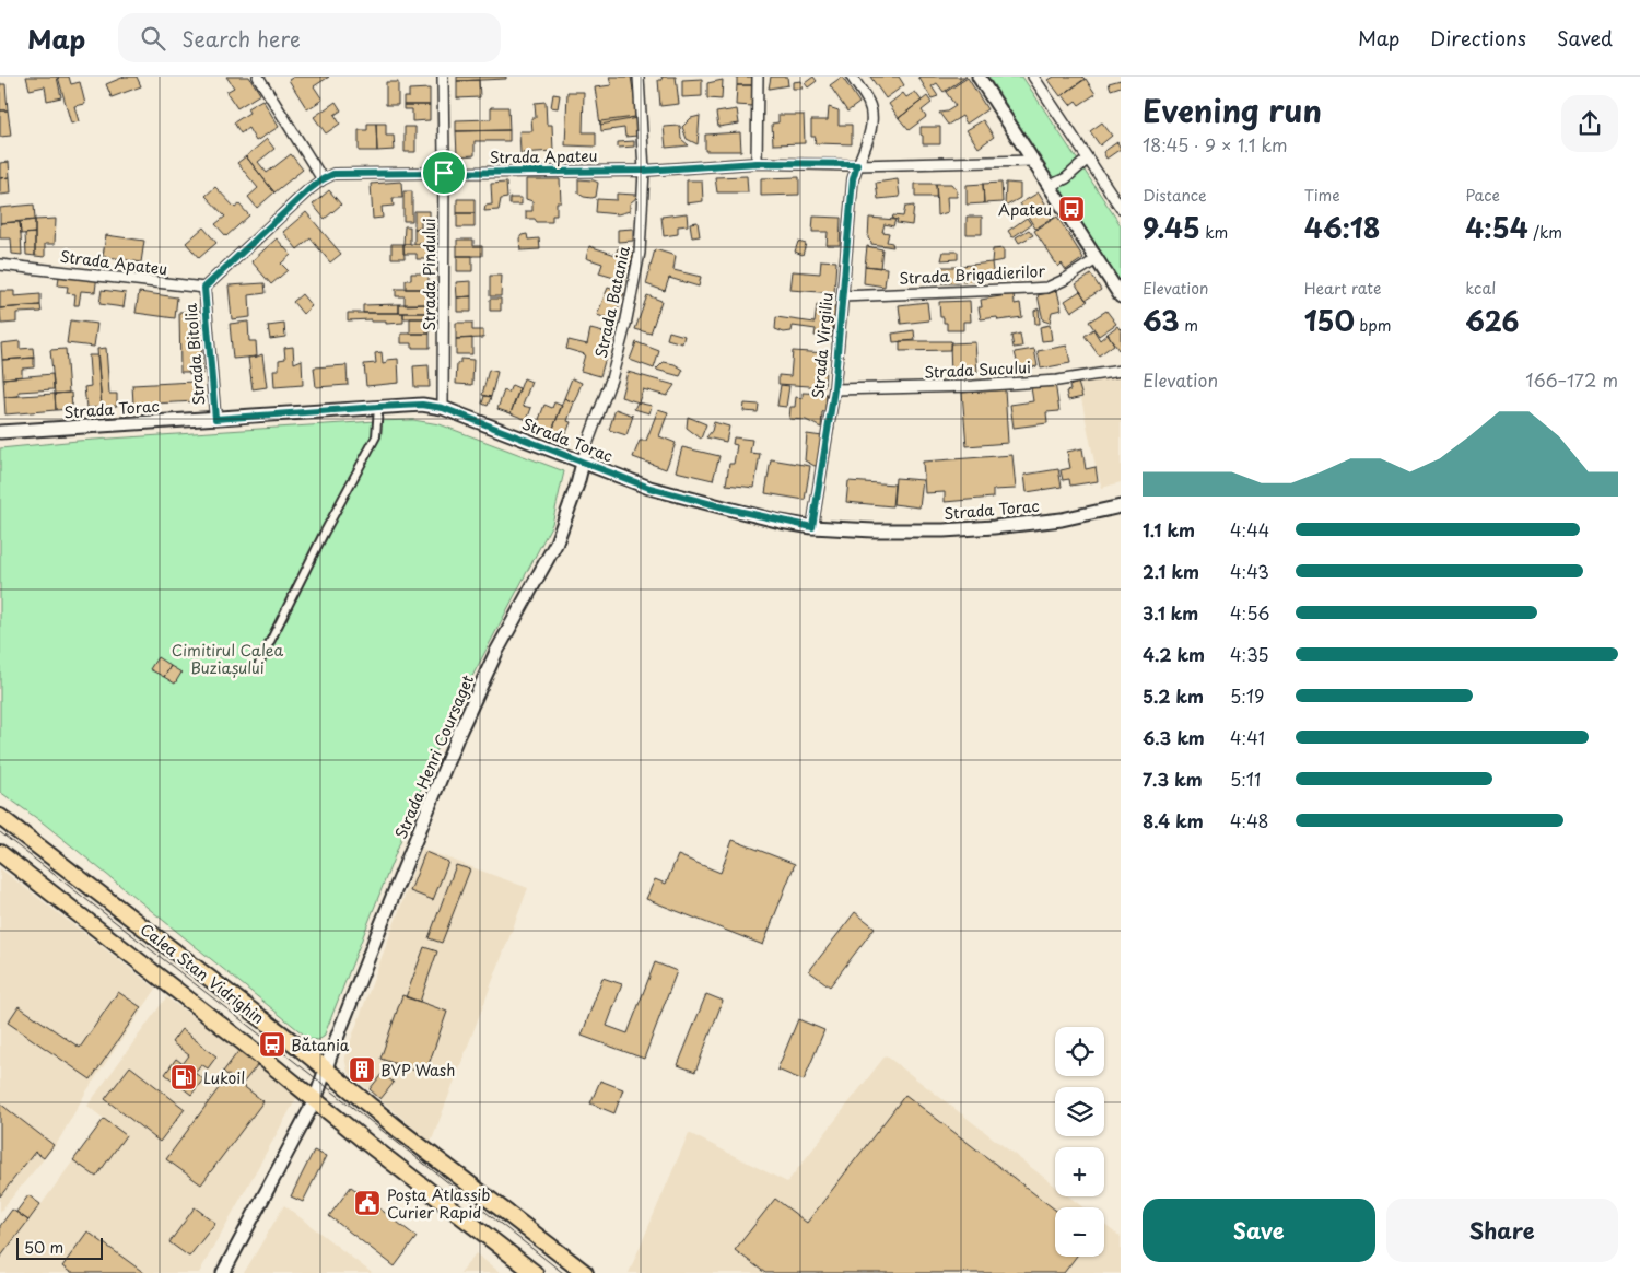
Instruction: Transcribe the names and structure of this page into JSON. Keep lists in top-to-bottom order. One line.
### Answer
{"streets":{"main road":["Calea Stan Vidrighin"],"street":["Strada Apateu","Strada Pindului","Strada Brigadierilor","Strada Batania","Strada Virgiliu","Strada Bitolia","Strada Sucului","Strada Torac","Strada Henri Coursaget"]},"crossings":[["Strada Apateu","Strada Pindului"],["Strada Apateu","Strada Batania"],["Strada Apateu","Strada Virgiliu"],["Strada Apateu","Strada Bitolia"],["Strada Pindului","Strada Torac"],["Strada Brigadierilor","Strada Virgiliu"],["Strada Batania","Strada Torac"],["Strada Batania","Strada Henri Coursaget"],["Strada Virgiliu","Strada Sucului"],["Strada Virgiliu","Strada Torac"],["Strada Bitolia","Strada Torac"],["Strada Torac","Strada Henri Coursaget"],["Strada Henri Coursaget","Calea Stan Vidrighin"]],"parks":["Cimitirul Calea Buziașului"],"places":{"bus stop":["Apateu","Bătania"],"building":["BVP Wash"],"fuel station":["Lukoil"],"public building":["Poșta Atlassib Curier Rapid"]},"scale_bar":"50 m","page":{"header":"Map","search":"Search here","nav":["Map","Directions","Saved"],"heading":["Evening run","18:45 · 9 × 1.1 km"],"stats":[["Distance","9.45 km"],["Time","46:18"],["Pace","4:54 /km"],["Elevation","63 m"],["Heart rate","150 bpm"],["kcal","626"]],"chart":["Elevation","166–172 m"],"list":[{"name":"1.1 km","note":"4:44"},{"name":"2.1 km","note":"4:43"},{"name":"3.1 km","note":"4:56"},{"name":"4.2 km","note":"4:35"},{"name":"5.2 km","note":"5:19"},{"name":"6.3 km","note":"4:41"},{"name":"7.3 km","note":"5:11"},{"name":"8.4 km","note":"4:48"}],"map_buttons":["+","−"],"buttons":["Save","Share"],"scale":"50 m"}}
